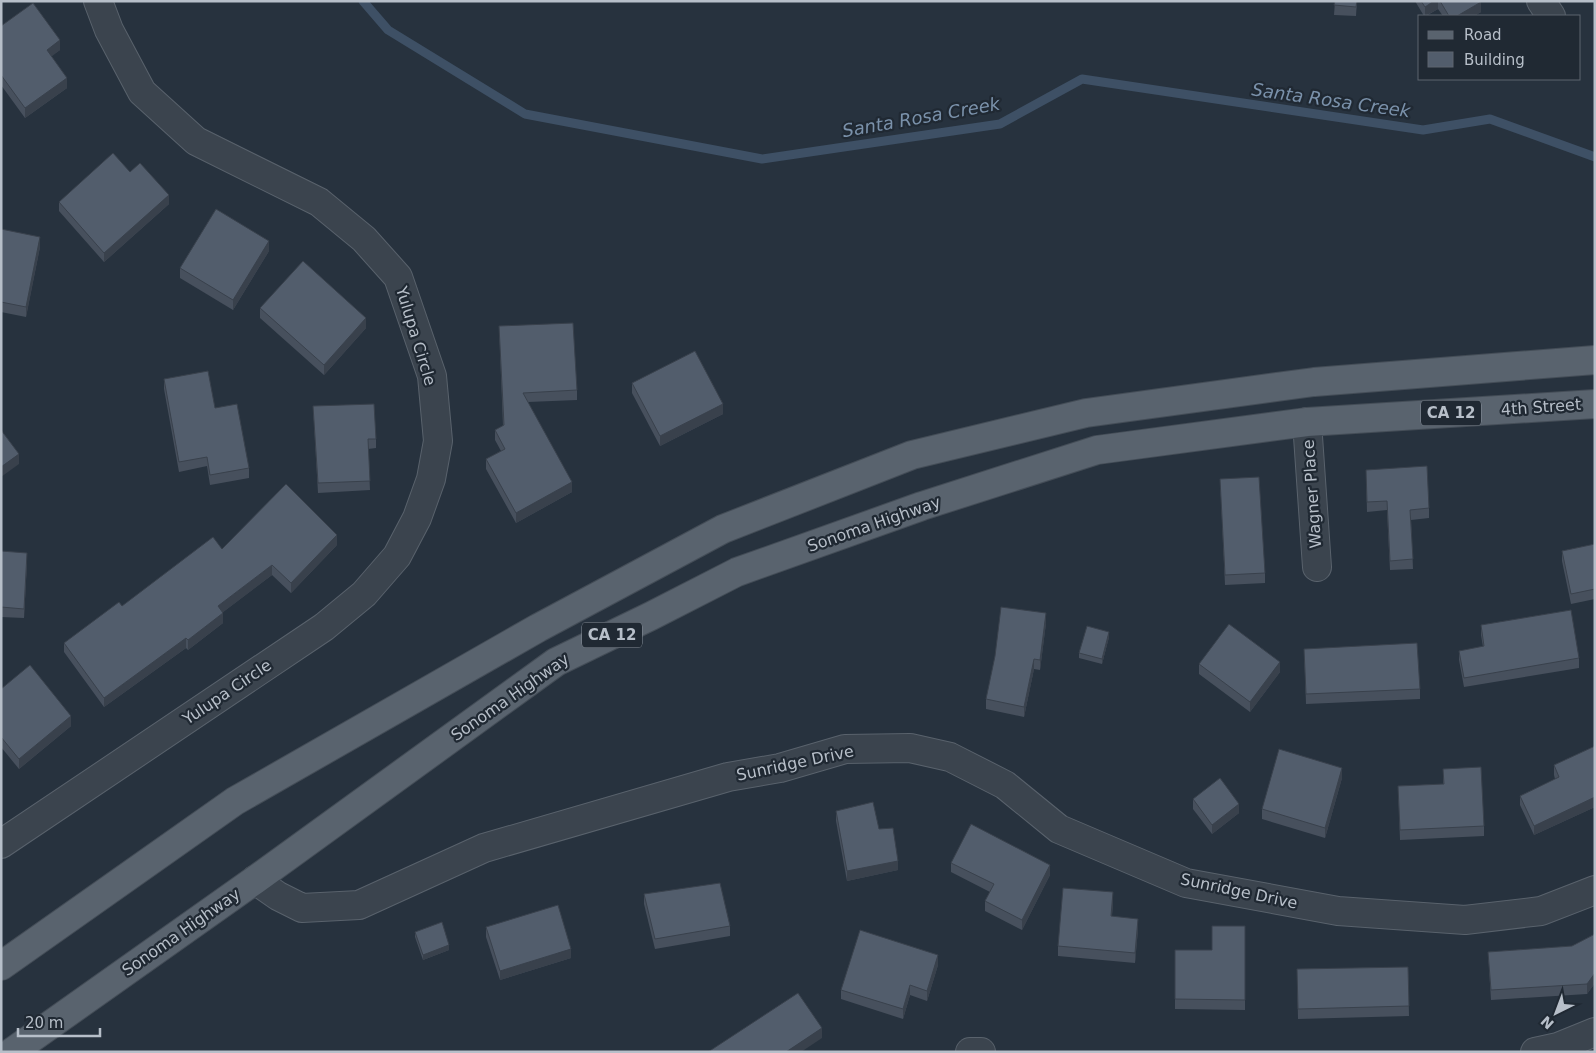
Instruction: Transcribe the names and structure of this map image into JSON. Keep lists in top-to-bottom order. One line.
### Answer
{"streets":{"main road":["4th Street","CA 12","Sonoma Highway"],"street":["Yulupa Circle","Wagner Place","Sunridge Drive"]},"crossings":[["4th Street","Wagner Place"],["4th Street","Sonoma Highway"],["Wagner Place","Sonoma Highway"],["Sonoma Highway","Sunridge Drive"]],"water":["Santa Rosa Creek"],"legend":["Road","Building"],"scale_bar":"20 m","north":"bottom left"}
